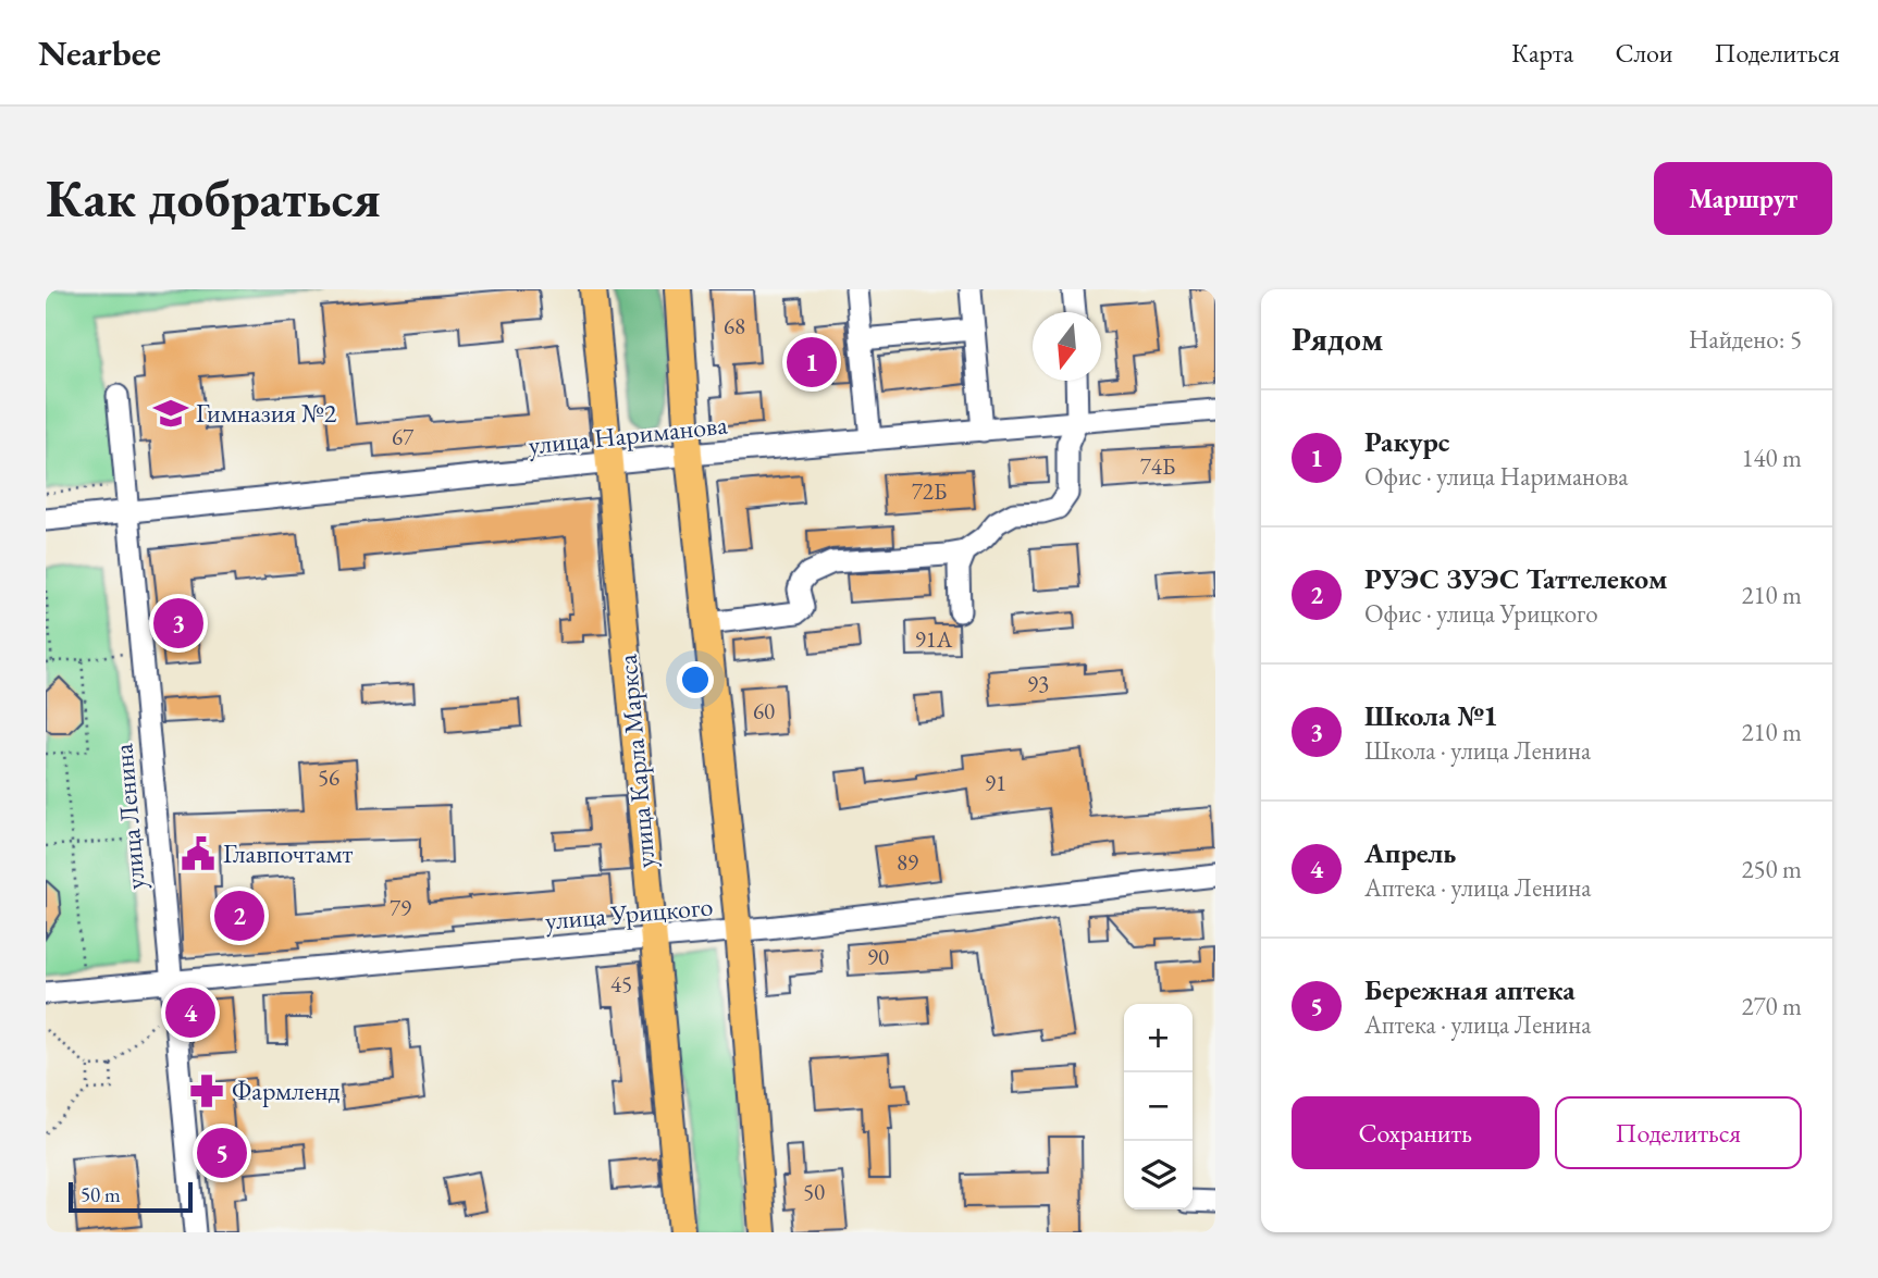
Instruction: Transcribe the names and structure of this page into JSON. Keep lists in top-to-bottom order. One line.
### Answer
{"streets":{"main road":["улица Карла Маркса"],"street":["улица Нариманова","улица Ленина","улица Урицкого"]},"crossings":[["улица Нариманова","улица Карла Маркса"],["улица Нариманова","улица Ленина"],["улица Карла Маркса","улица Урицкого"],["улица Ленина","улица Урицкого"]],"places":{"school or university":["Гимназия №2"],"public building":["Главпочтамт"],"pharmacy":["Фармленд"]},"house_numbers":["68","67","74Б","72Б","91А","93","60","56","91","89","79","90","45","50"],"scale_bar":"50 m","north":"bottom","page":{"header":"Nearbee","nav":["Карта","Слои","Поделиться"],"buttons":["Маршрут",["Сохранить","Поделиться"]],"title":"Как добраться","heading":["Рядом","Найдено: 5"],"pins":["1","3","2","4","5"],"list":[{"mark":"1","name":"Ракурс","note":"Офис · улица Нариманова","value":"140 m"},{"mark":"2","name":"РУЭС ЗУЭС Таттелеком","note":"Офис · улица Урицкого","value":"210 m"},{"mark":"3","name":"Школа №1","note":"Школа · улица Ленина","value":"210 m"},{"mark":"4","name":"Апрель","note":"Аптека · улица Ленина","value":"250 m"},{"mark":"5","name":"Бережная аптека","note":"Аптека · улица Ленина","value":"270 m"}],"map_buttons":["+","−"],"scale":"50 m"}}
